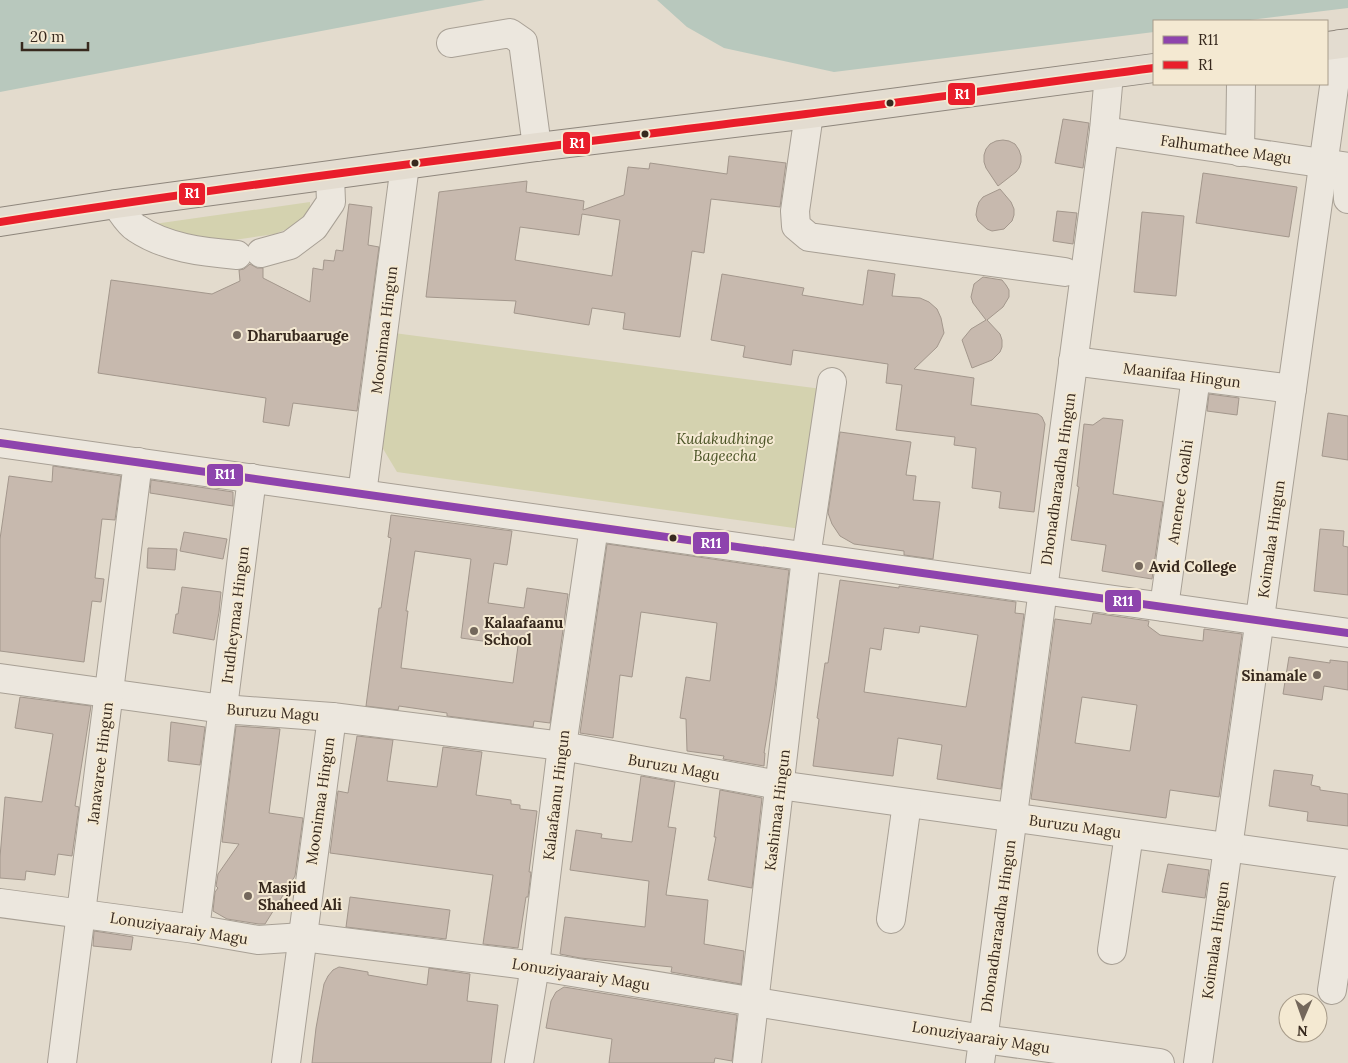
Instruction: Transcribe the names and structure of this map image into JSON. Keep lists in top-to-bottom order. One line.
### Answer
{"streets":{"street":["Falhumathee Magu","Moonimaa Hingun","Maanifaa Hingun","Dhonadharaadha Hingun","Amenee Goalhi","Koimalaa Hingun","Irudheymaa Hingun","Buruzu Magu","Janavaree Hingun","Kalaafaanu Hingun","Kashimaa Hingun","Lonuziyaaraiy Magu"]},"crossings":[["Falhumathee Magu","Dhonadharaadha Hingun"],["Falhumathee Magu","Koimalaa Hingun"],["Moonimaa Hingun","Buruzu Magu"],["Moonimaa Hingun","Lonuziyaaraiy Magu"],["Maanifaa Hingun","Dhonadharaadha Hingun"],["Maanifaa Hingun","Amenee Goalhi"],["Maanifaa Hingun","Koimalaa Hingun"],["Dhonadharaadha Hingun","Buruzu Magu"],["Dhonadharaadha Hingun","Lonuziyaaraiy Magu"],["Koimalaa Hingun","Buruzu Magu"],["Irudheymaa Hingun","Buruzu Magu"],["Irudheymaa Hingun","Lonuziyaaraiy Magu"],["Buruzu Magu","Janavaree Hingun"],["Buruzu Magu","Kalaafaanu Hingun"],["Buruzu Magu","Kashimaa Hingun"],["Janavaree Hingun","Lonuziyaaraiy Magu"],["Kalaafaanu Hingun","Lonuziyaaraiy Magu"],["Kashimaa Hingun","Lonuziyaaraiy Magu"]],"parks":["Kudakudhinge Bageecha"],"places":["Dharubaaruge","Avid College","Kalaafaanu School","Sinamale","Masjid Shaheed Ali"],"lines":["transit line R1","transit line R11"],"legend":["R11","R1"],"scale_bar":"20 m","north":"bottom"}
